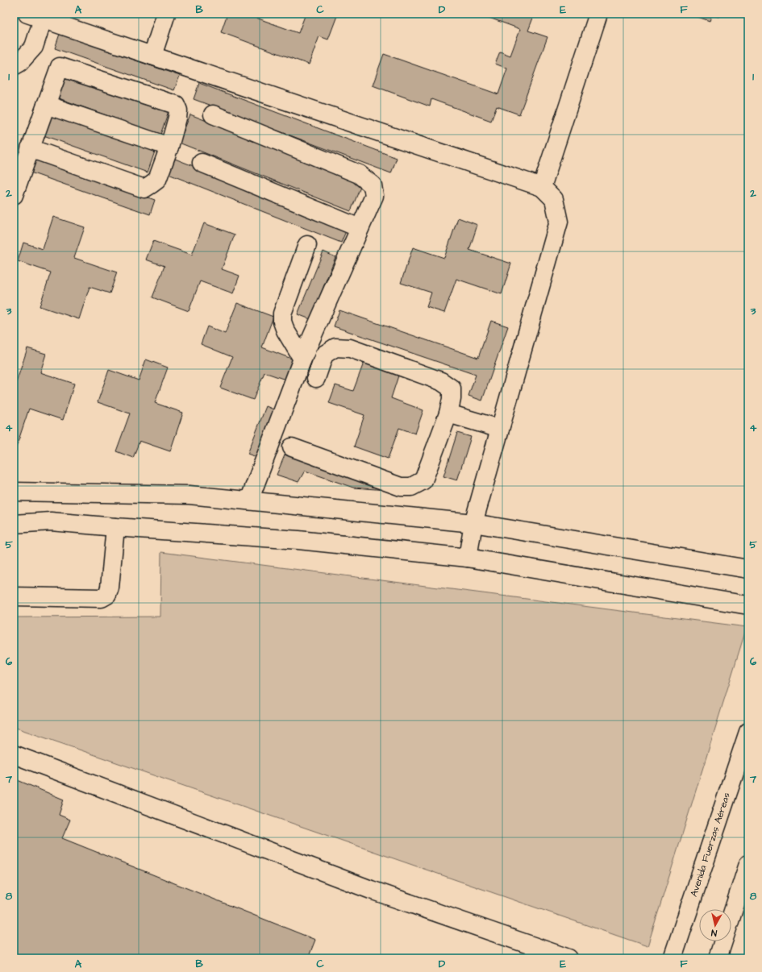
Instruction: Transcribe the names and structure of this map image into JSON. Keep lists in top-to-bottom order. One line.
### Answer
{"streets":{"street":["Avenida Fuerzas Aéreas"]},"north":"bottom","grid":{"columns":["A","B","C","D","E","F"],"rows":["1","2","3","4","5","6","7","8"]}}
